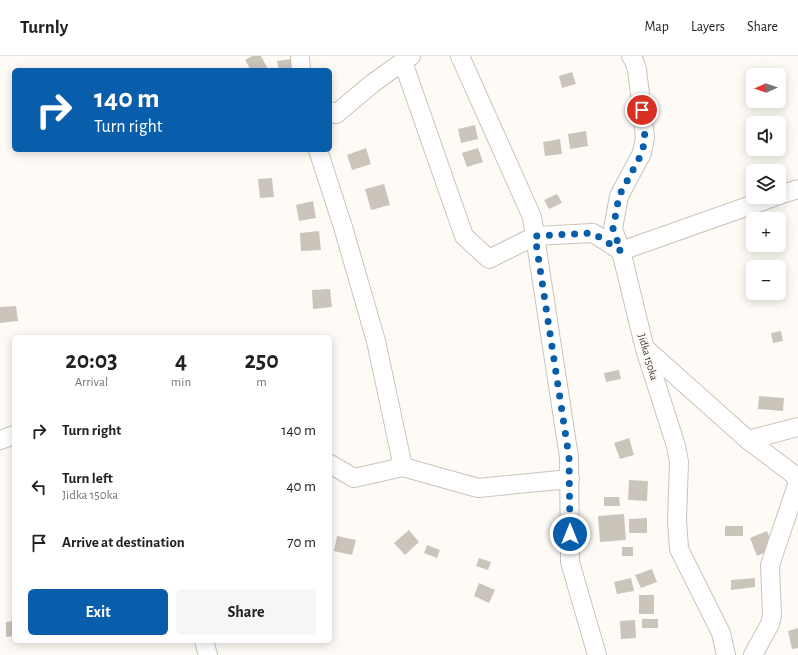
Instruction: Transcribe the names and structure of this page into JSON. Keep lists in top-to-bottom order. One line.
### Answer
{"streets":{"street":["Jidka 150ka"]},"north":"left","page":{"header":"Turnly","nav":["Map","Layers","Share"],"map_buttons":["+","−"],"turn":["140 m","Turn right"],"eta":["20:03","Arrival","4","min","250","m"],"list":[{"name":"Turn right","value":"140 m"},{"name":"Turn left","note":"Jidka 150ka","value":"40 m"},{"name":"Arrive at destination","value":"70 m"}],"buttons":["Exit","Share"]}}
